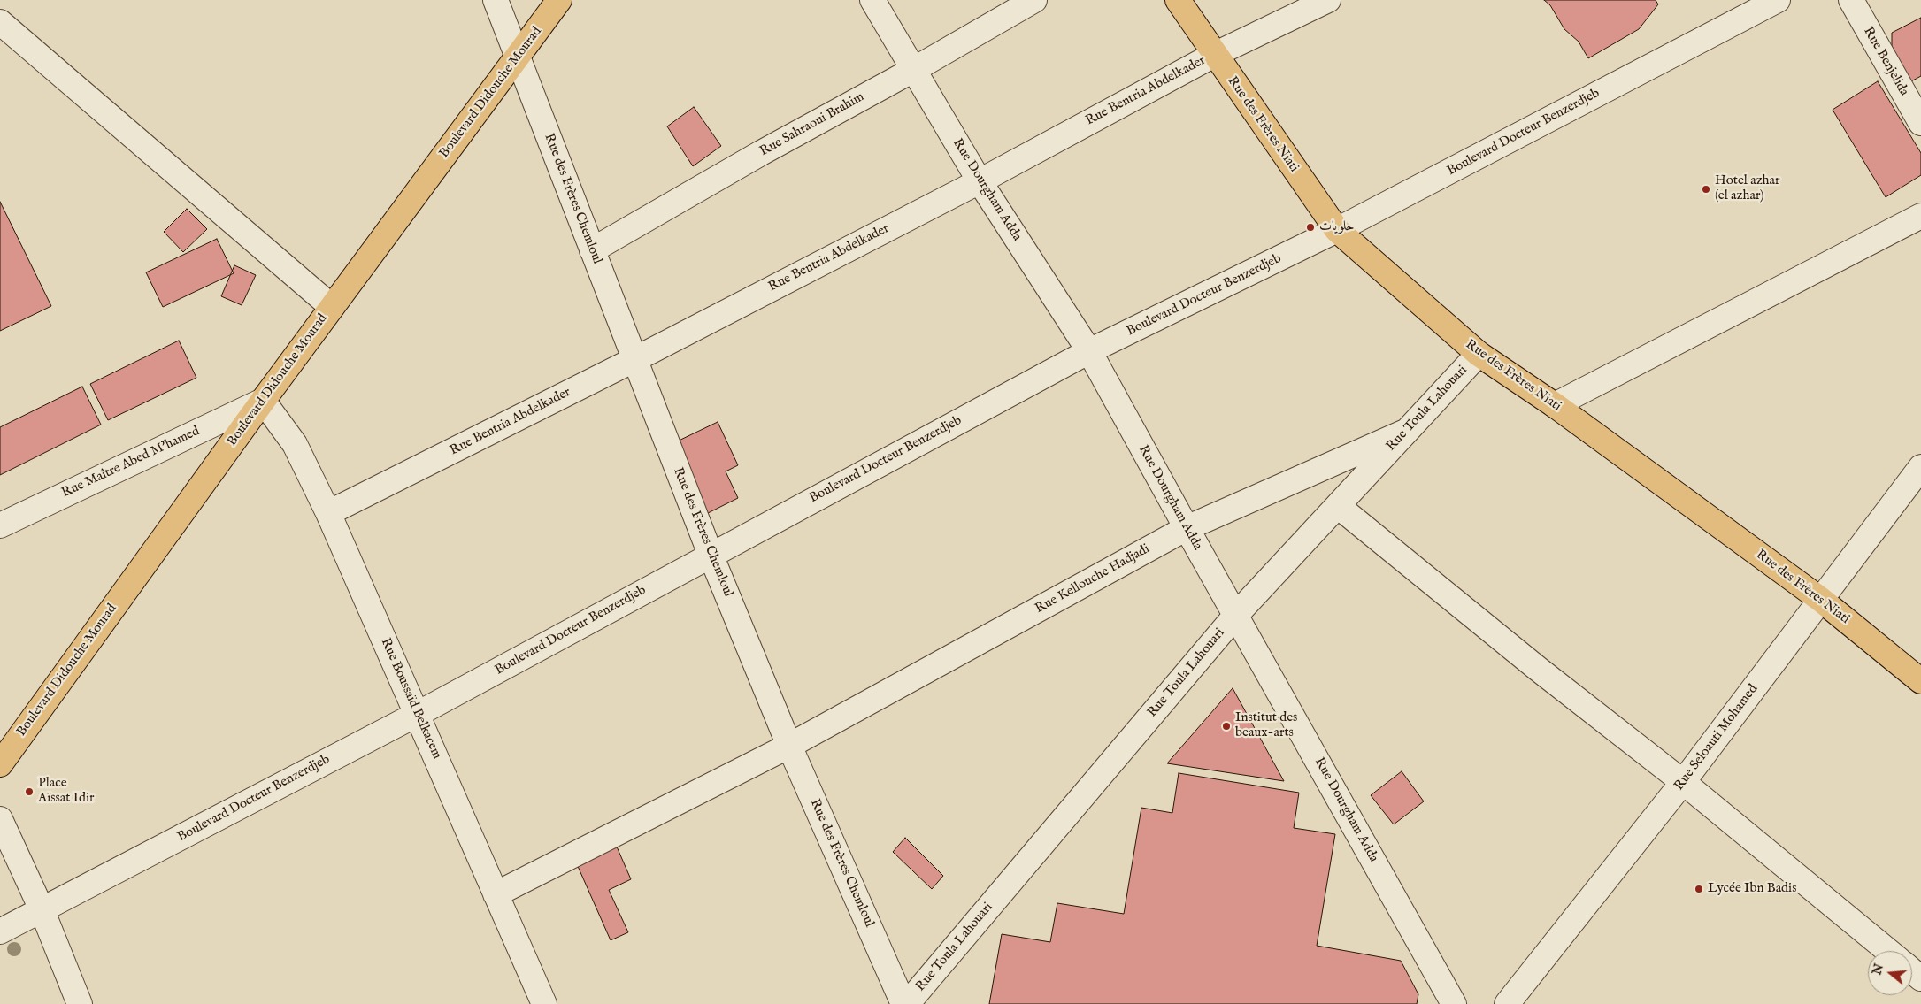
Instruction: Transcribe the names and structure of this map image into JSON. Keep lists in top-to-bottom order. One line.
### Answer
{"streets":{"main road":["Boulevard Didouche Mourad","Rue des Frères Niati"],"street":["Rue Benjelida","Rue Bentria Abdelkader","Rue Sahraoui Brahim","Boulevard Docteur Benzerdjeb","Rue Dourgham Adda","Rue des Frères Chemloul","Rue Toula Lahouari","Rue Maître Abed M'hamed","Rue Kellouche Hadjadi","Rue Boussaïd Belkacem","Rue Seloauti Mohamed"]},"crossings":[["Rue Bentria Abdelkader","Rue des Frères Niati"],["Rue Bentria Abdelkader","Rue Dourgham Adda"],["Rue Bentria Abdelkader","Rue des Frères Chemloul"],["Rue Bentria Abdelkader","Rue Boussaïd Belkacem"],["Boulevard Didouche Mourad","Rue des Frères Chemloul"],["Boulevard Didouche Mourad","Rue Maître Abed M'hamed"],["Boulevard Didouche Mourad","Rue Boussaïd Belkacem"],["Rue Sahraoui Brahim","Rue Dourgham Adda"],["Rue Sahraoui Brahim","Rue des Frères Chemloul"],["Rue des Frères Niati","Boulevard Docteur Benzerdjeb"],["Rue des Frères Niati","Rue Toula Lahouari"],["Rue des Frères Niati","Rue Seloauti Mohamed"],["Boulevard Docteur Benzerdjeb","Rue Dourgham Adda"],["Boulevard Docteur Benzerdjeb","Rue des Frères Chemloul"],["Boulevard Docteur Benzerdjeb","Rue Boussaïd Belkacem"],["Rue Dourgham Adda","Rue Toula Lahouari"],["Rue Dourgham Adda","Rue Kellouche Hadjadi"],["Rue des Frères Chemloul","Rue Kellouche Hadjadi"],["Rue Toula Lahouari","Rue Kellouche Hadjadi"],["Rue Maître Abed M'hamed","Rue Boussaïd Belkacem"],["Rue Kellouche Hadjadi","Rue Boussaïd Belkacem"]],"places":["Hotel azhar (el azhar)","حلويات","Institut des beaux-arts","Place Aïssat Idir","Lycée Ibn Badis"],"north":"left"}
